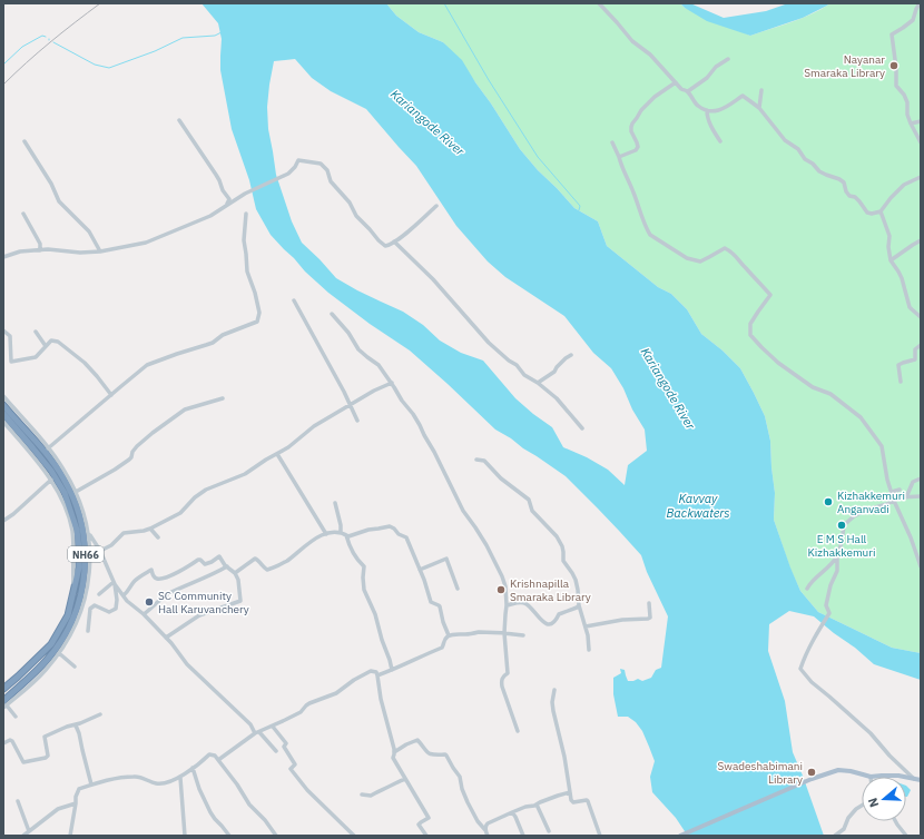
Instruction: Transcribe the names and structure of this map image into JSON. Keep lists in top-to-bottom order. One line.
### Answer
{"streets":{"highway":["NH66"]},"water":["Kariangode River","Kavvay Backwaters"],"places":["Nayanar Smaraka Library","Kizhakkemuri Anganvadi","E M S Hall Kizhakkemuri","Krishnapilla Smaraka Library","SC Community Hall Karuvanchery","Swadeshabimani Library"],"north":"left"}
